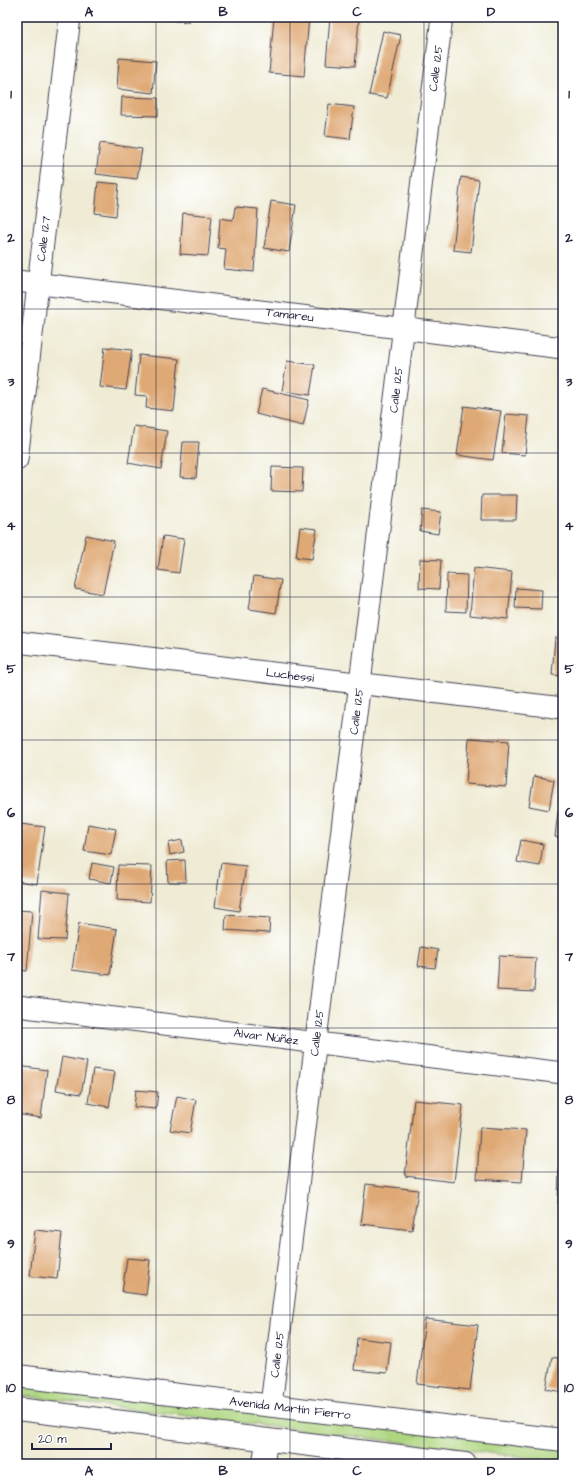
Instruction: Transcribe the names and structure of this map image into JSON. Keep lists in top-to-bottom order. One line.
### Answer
{"streets":{"main road":["Avenida Martín Fierro"],"street":["Calle 125","Calle 127","Tamareu","Luchessi","Álvar Núñez"]},"crossings":[["Calle 125","Tamareu"],["Calle 125","Luchessi"],["Calle 125","Álvar Núñez"],["Calle 125","Avenida Martín Fierro"],["Calle 127","Tamareu"]],"scale_bar":"20 m","grid":{"columns":["A","B","C","D"],"rows":["1","2","3","4","5","6","7","8","9","10"]}}
